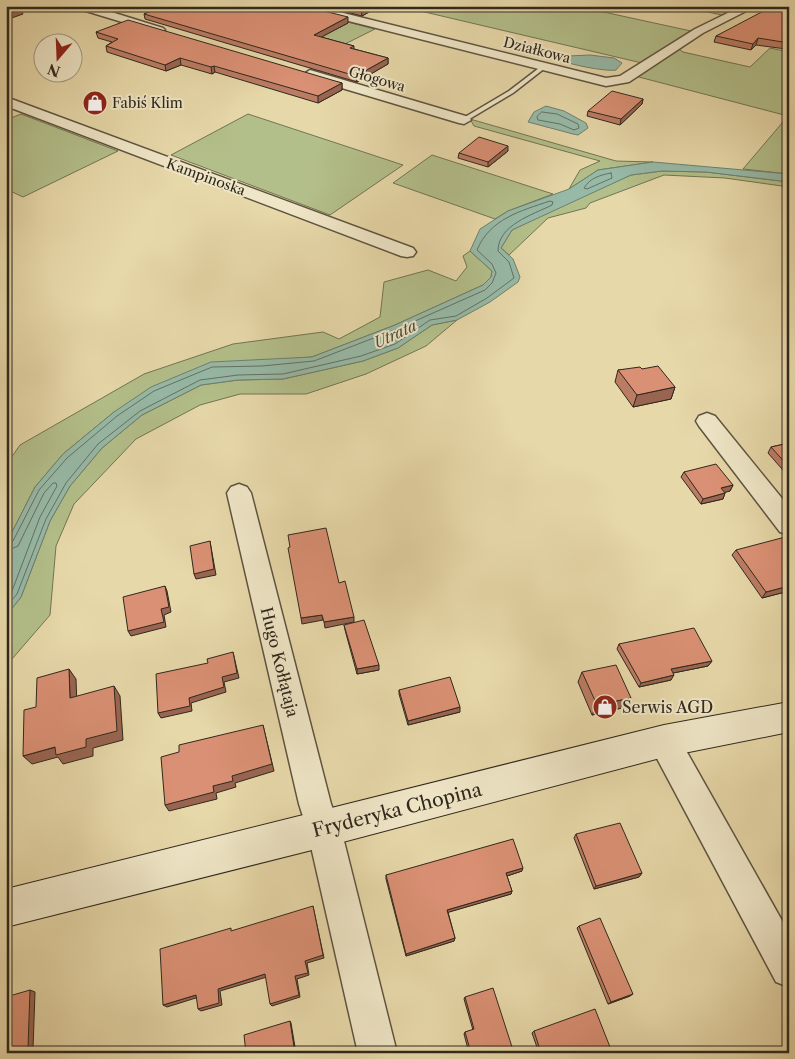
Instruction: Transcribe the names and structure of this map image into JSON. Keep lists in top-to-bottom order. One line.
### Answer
{"streets":{"main road":["Fryderyka Chopina"],"street":["Działkowa","Głogowa","Kampinoska","Hugo Kołłątaja"]},"crossings":[["Hugo Kołłątaja","Fryderyka Chopina"]],"water":["Utrata"],"places":{"shop":["Fabiś Klim","Serwis AGD"]},"north":"bottom"}
